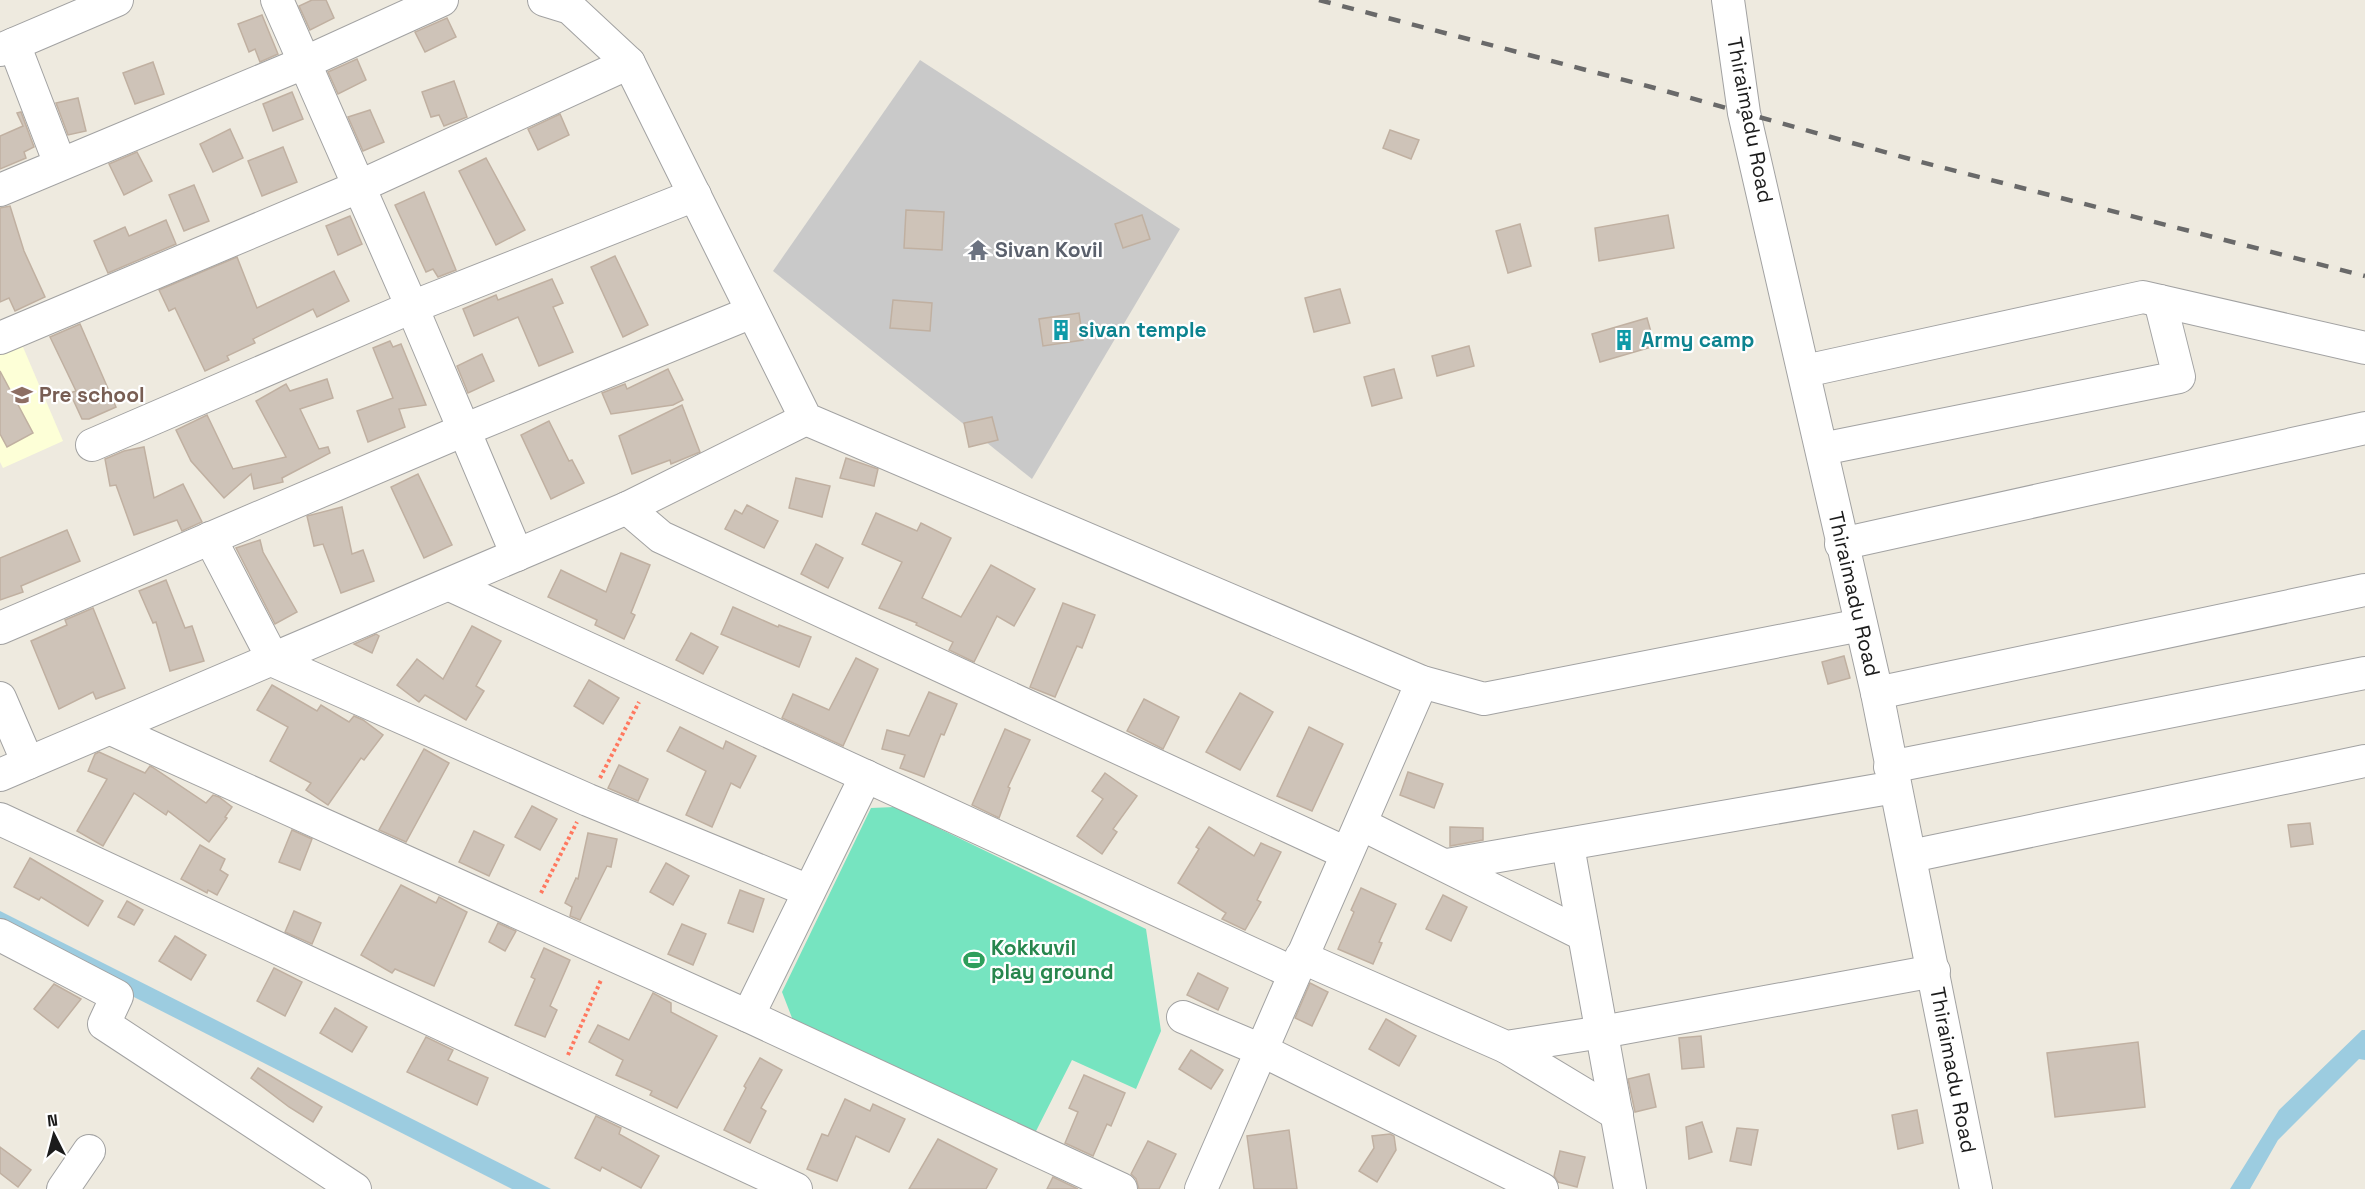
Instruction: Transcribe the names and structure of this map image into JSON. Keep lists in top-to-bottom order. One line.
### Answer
{"streets":{"street":["Thiraimadu Road"]},"places":{"temple":["Sivan Kovil"],"building":["sivan temple","Army camp"],"school or university":["Pre school"],"sports":["Kokkuvil play ground"]},"north":"top"}
